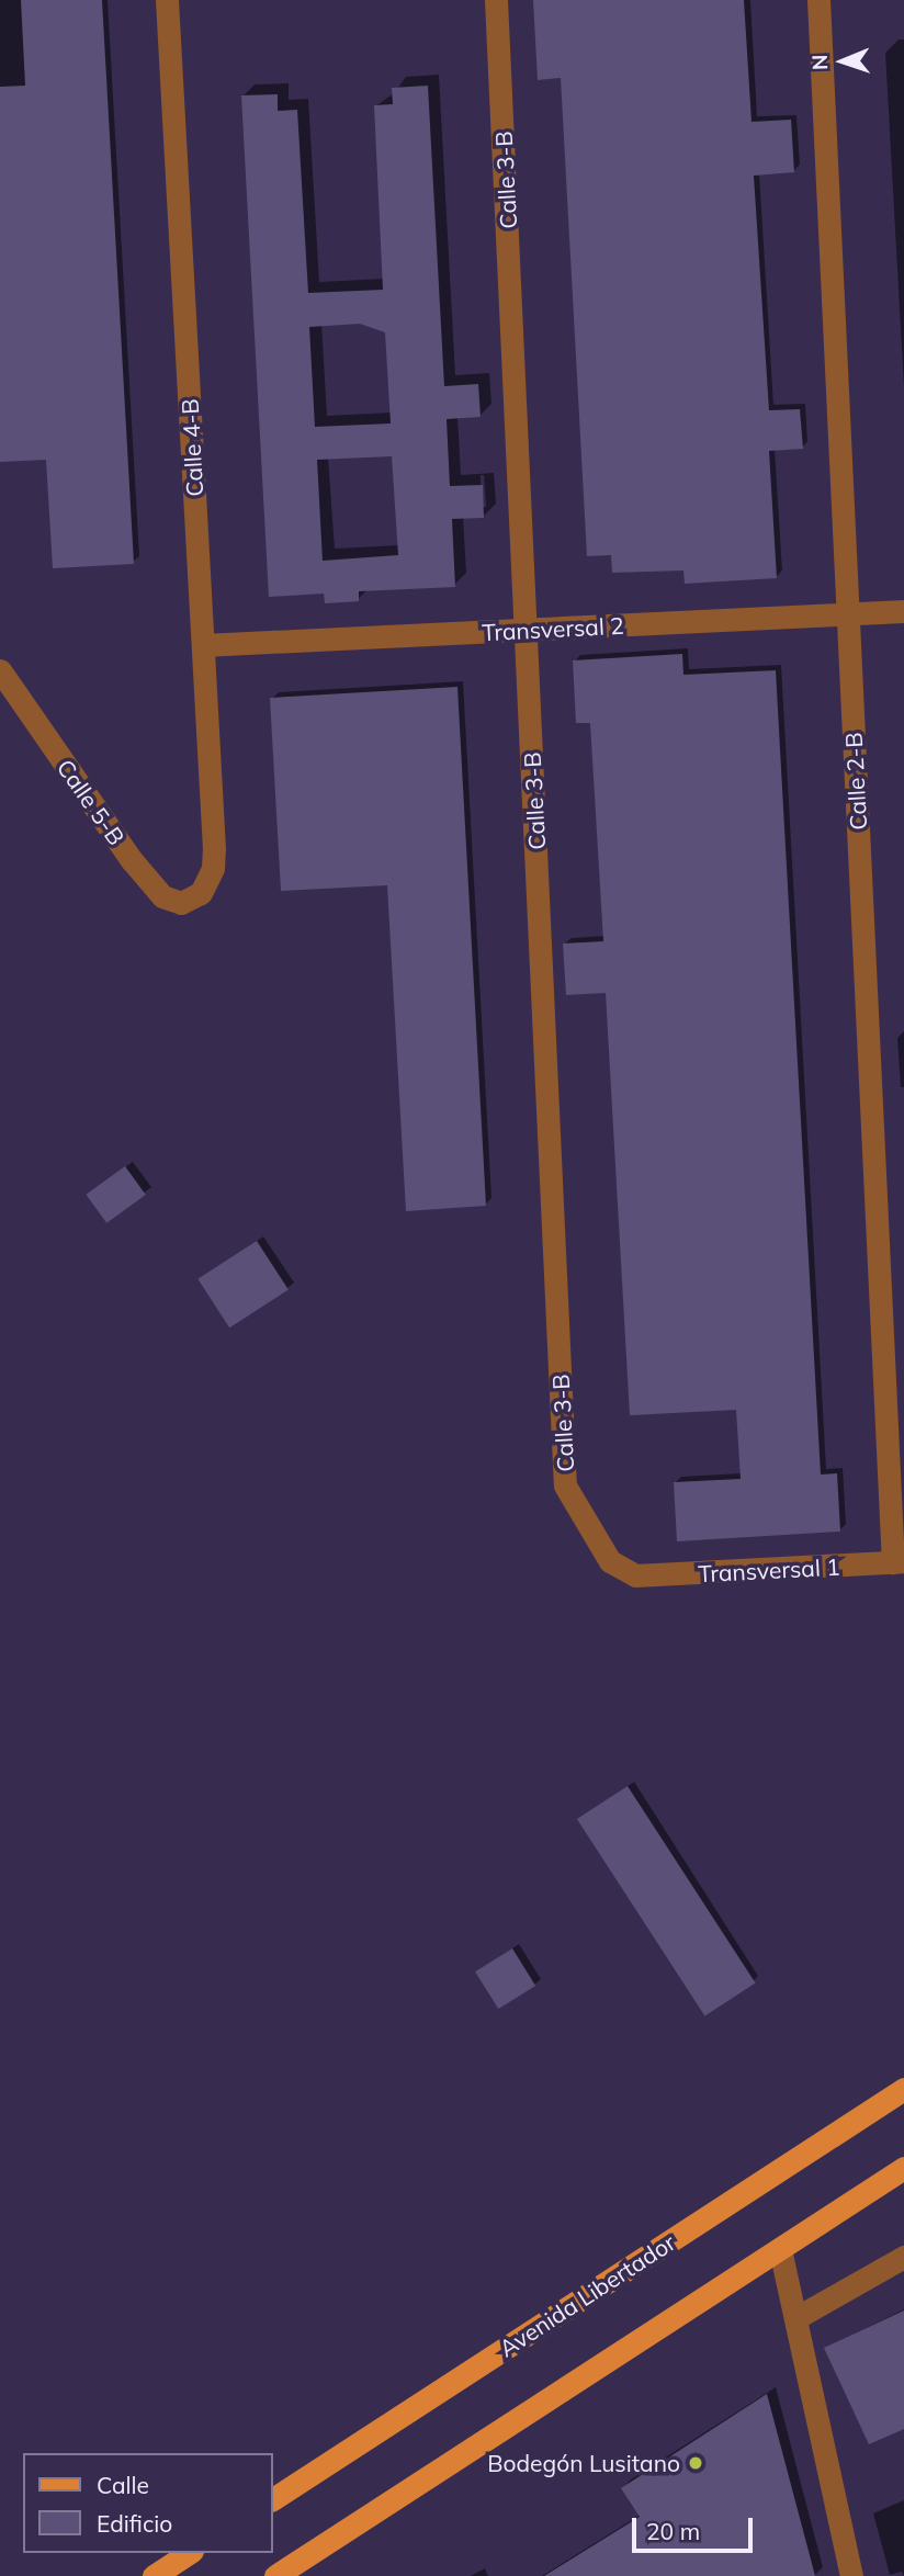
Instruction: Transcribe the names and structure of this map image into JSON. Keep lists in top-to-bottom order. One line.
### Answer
{"streets":{"main road":["Avenida Libertador"],"street":["Calle 3-B","Calle 4-B","Transversal 2","Calle 2-B","Calle 5-B","Transversal 1"]},"crossings":[["Calle 3-B","Transversal 2"],["Calle 3-B","Transversal 1"],["Calle 4-B","Transversal 2"],["Calle 4-B","Calle 5-B"],["Transversal 2","Calle 2-B"],["Calle 2-B","Transversal 1"]],"places":["Bodegón Lusitano"],"legend":["Calle","Edificio"],"scale_bar":"20 m","north":"left"}
